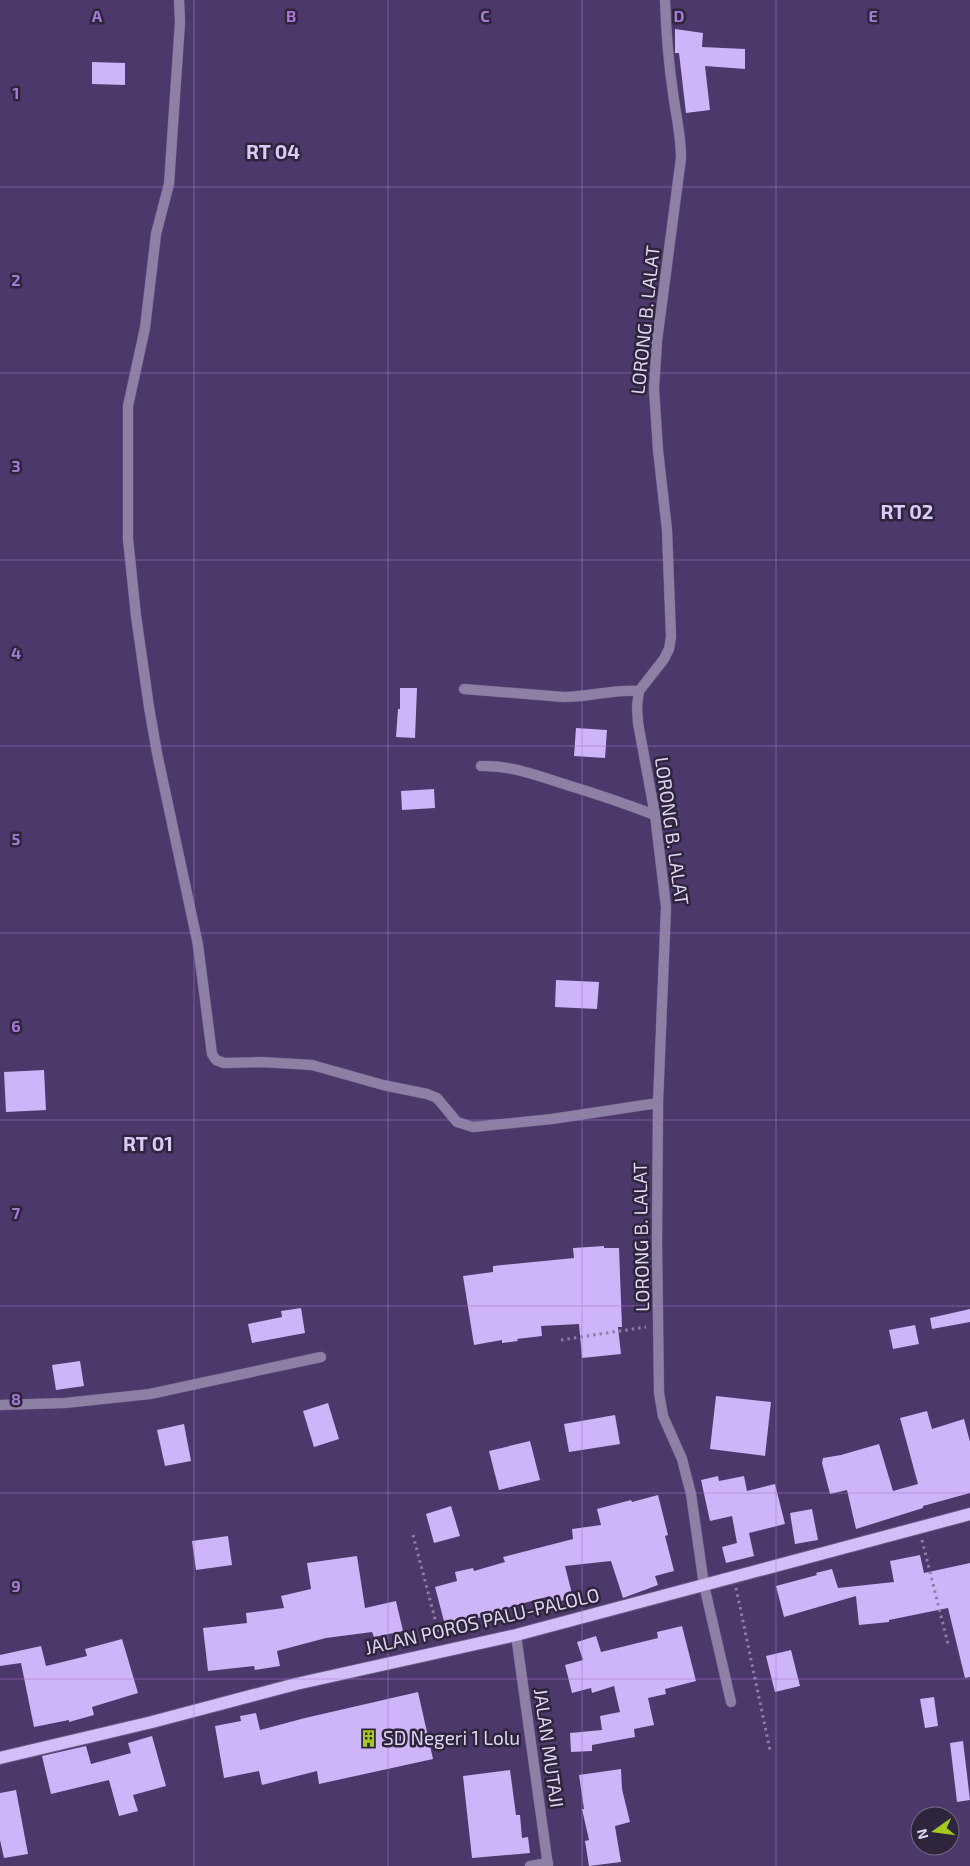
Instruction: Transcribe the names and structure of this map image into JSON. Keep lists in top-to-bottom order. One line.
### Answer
{"streets":{"main road":["JALAN POROS PALU-PALOLO"],"street":["LORONG B. LALAT","JALAN MUTAJI"]},"crossings":[["LORONG B. LALAT","JALAN POROS PALU-PALOLO"],["JALAN POROS PALU-PALOLO","JALAN MUTAJI"]],"districts":["RT 04","RT 02","RT 01"],"places":{"building":["SD Negeri 1 Lolu"]},"north":"left","grid":{"columns":["A","B","C","D","E"],"rows":["1","2","3","4","5","6","7","8","9"]}}
